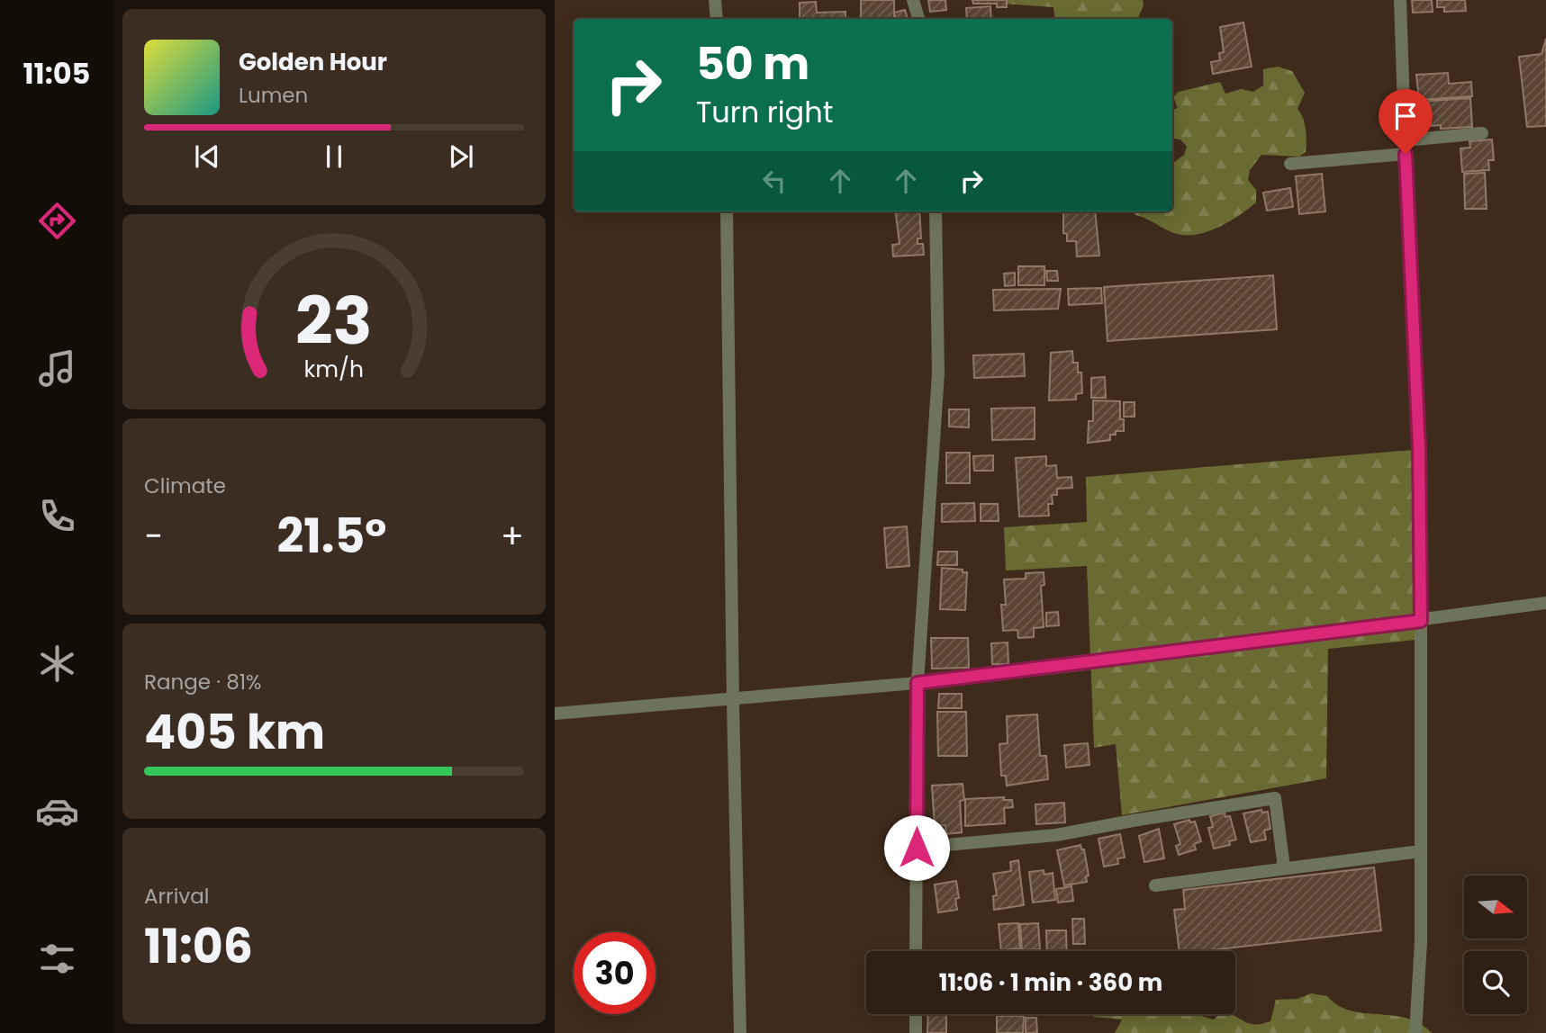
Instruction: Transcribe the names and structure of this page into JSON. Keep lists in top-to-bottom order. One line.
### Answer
{"north":"right","page":{"tabs":"11:05","turn":["50 m","Turn right"],"song":["Golden Hour","Lumen"],"tile":["Climate",["Range · 81%","405 km"],["Arrival","11:06"]],"heat":["−","21.5°","+"],"limit":"30","trip":"11:06 · 1 min · 360 m","gauge":["23","km/h"]}}
